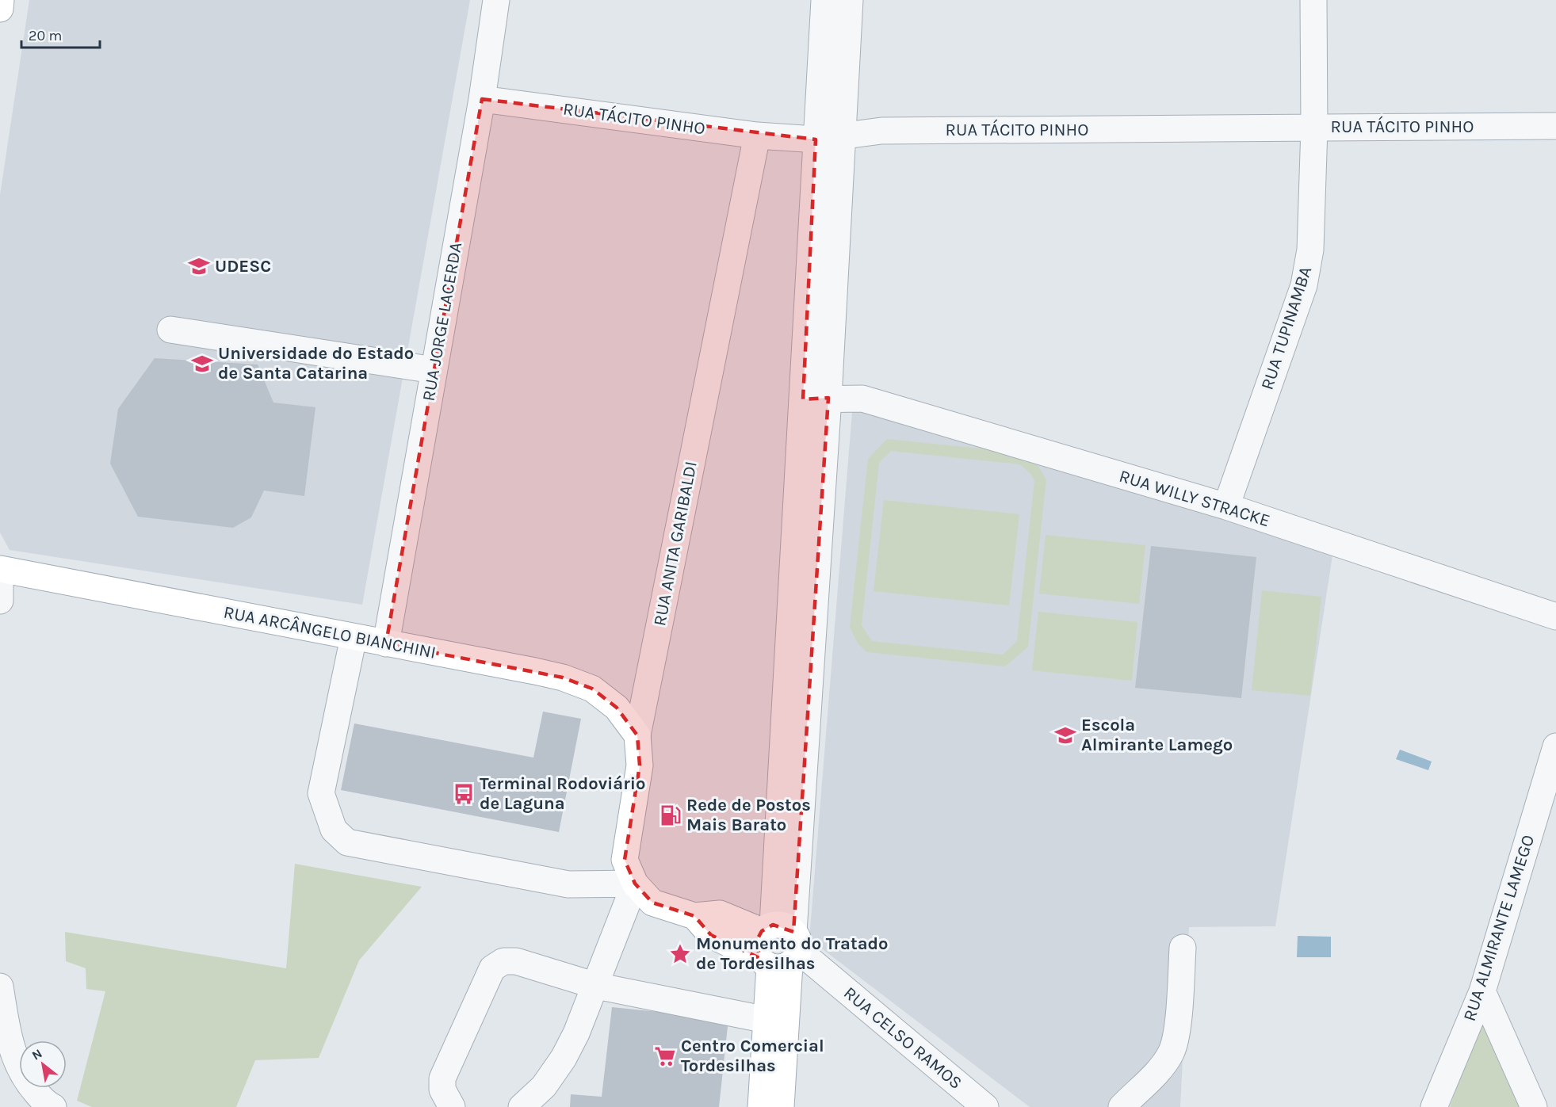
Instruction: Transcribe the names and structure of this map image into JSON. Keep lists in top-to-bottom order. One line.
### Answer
{"streets":{"main road":["RUA ANITA GARIBALDI","RUA ARCÂNGELO BIANCHINI"],"street":["RUA TÁCITO PINHO","RUA JORGE LACERDA","RUA TUPINAMBA","RUA WILLY STRACKE","RUA ALMIRANTE LAMEGO","RUA CELSO RAMOS"]},"crossings":[["RUA TÁCITO PINHO","RUA JORGE LACERDA"],["RUA TÁCITO PINHO","RUA TUPINAMBA"],["RUA TÁCITO PINHO","RUA ANITA GARIBALDI"],["RUA JORGE LACERDA","RUA ARCÂNGELO BIANCHINI"],["RUA TUPINAMBA","RUA WILLY STRACKE"],["RUA ANITA GARIBALDI","RUA ARCÂNGELO BIANCHINI"],["RUA ANITA GARIBALDI","RUA CELSO RAMOS"]],"places":{"school or university":["UDESC","Universidade do Estado de Santa Catarina","Escola Almirante Lamego"],"bus stop":["Terminal Rodoviário de Laguna"],"fuel station":["Rede de Postos Mais Barato"],"place":["Monumento do Tratado de Tordesilhas"],"supermarket":["Centro Comercial Tordesilhas"]},"scale_bar":"20 m","north":"top left"}
